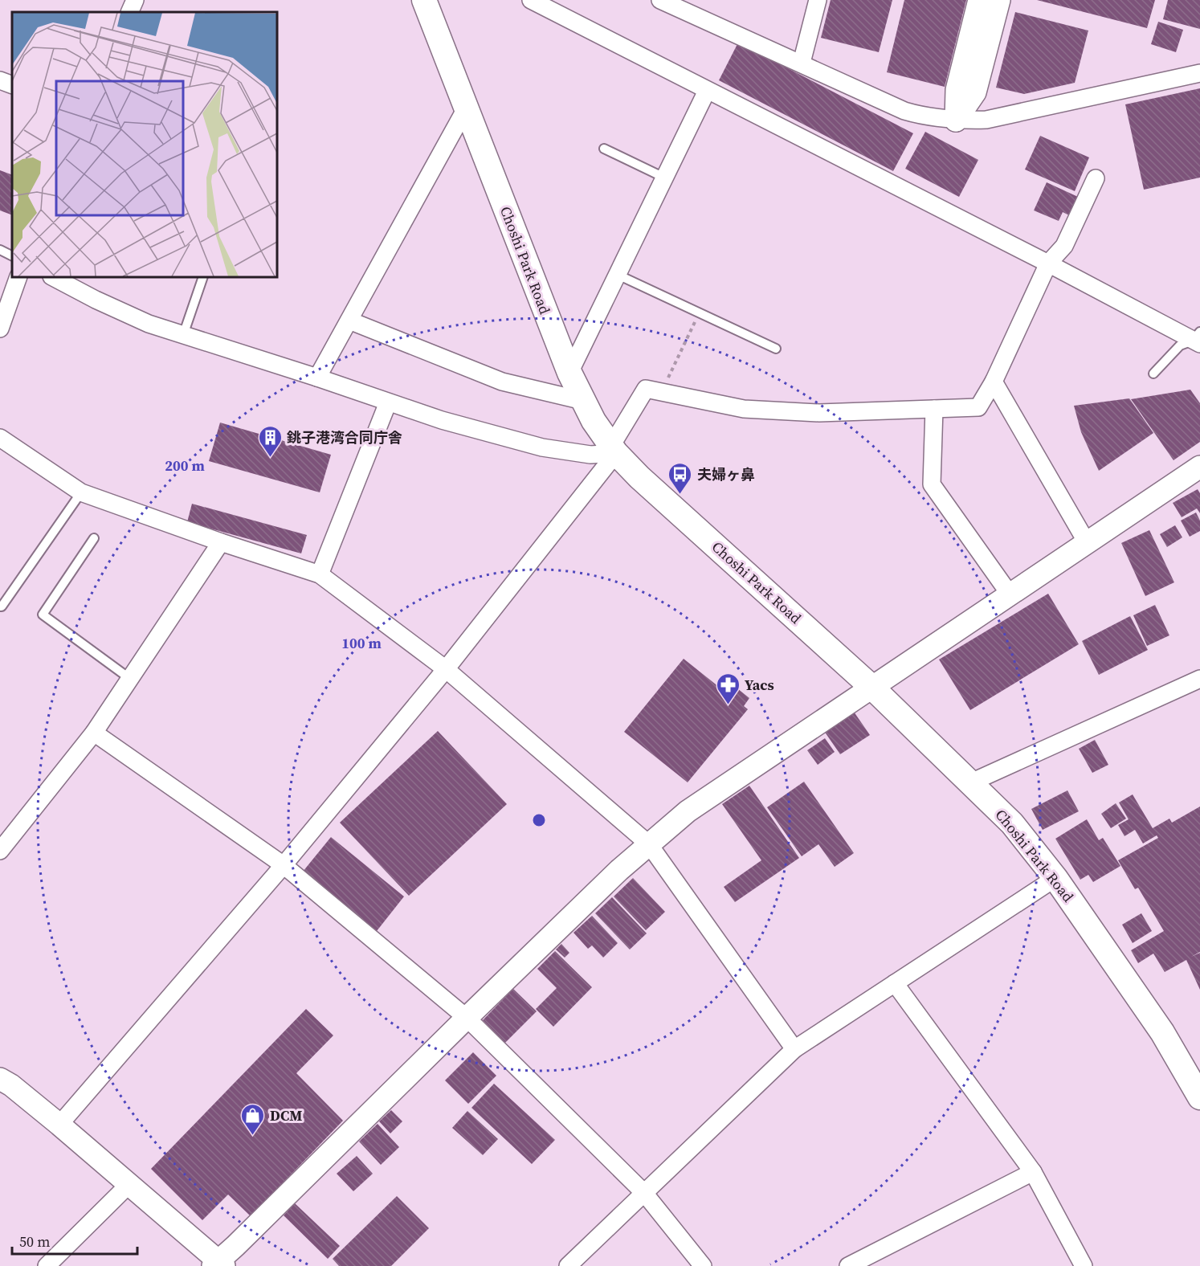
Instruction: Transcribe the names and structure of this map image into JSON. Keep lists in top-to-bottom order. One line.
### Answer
{"streets":{"main road":["Choshi Park Road"]},"places":{"building":["銚子港湾合同庁舎"],"bus stop":["夫婦ヶ鼻"],"pharmacy":["Yacs"],"shop":["DCM"]},"scale_bar":"50 m","rings":["200 m","100 m"]}
